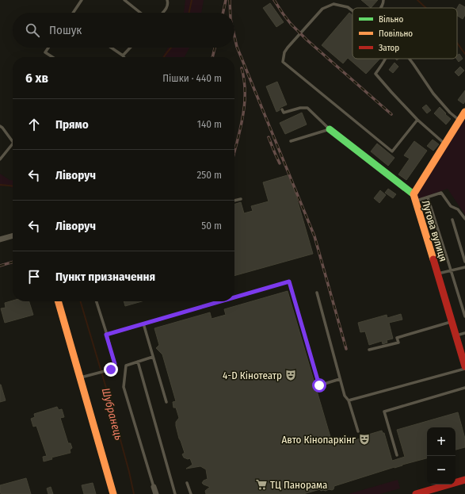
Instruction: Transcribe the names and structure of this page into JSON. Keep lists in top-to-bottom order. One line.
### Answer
{"streets":{"main road":["Лугова вулиця"]},"water":["Шубранець"],"places":{"theatre":["4-D Кінотеатр","Авто Кінопаркінг"],"supermarket":["ТЦ Панорама"]},"legend":["Вільно","Повільно","Затор"],"page":{"search":"Пошук","heading":["6 хв","Пішки · 440 m"],"list":[["Прямо","140 m"],["Ліворуч","250 m"],["Ліворуч","50 m"],"Пункт призначення"],"map_buttons":["+","−"]}}
